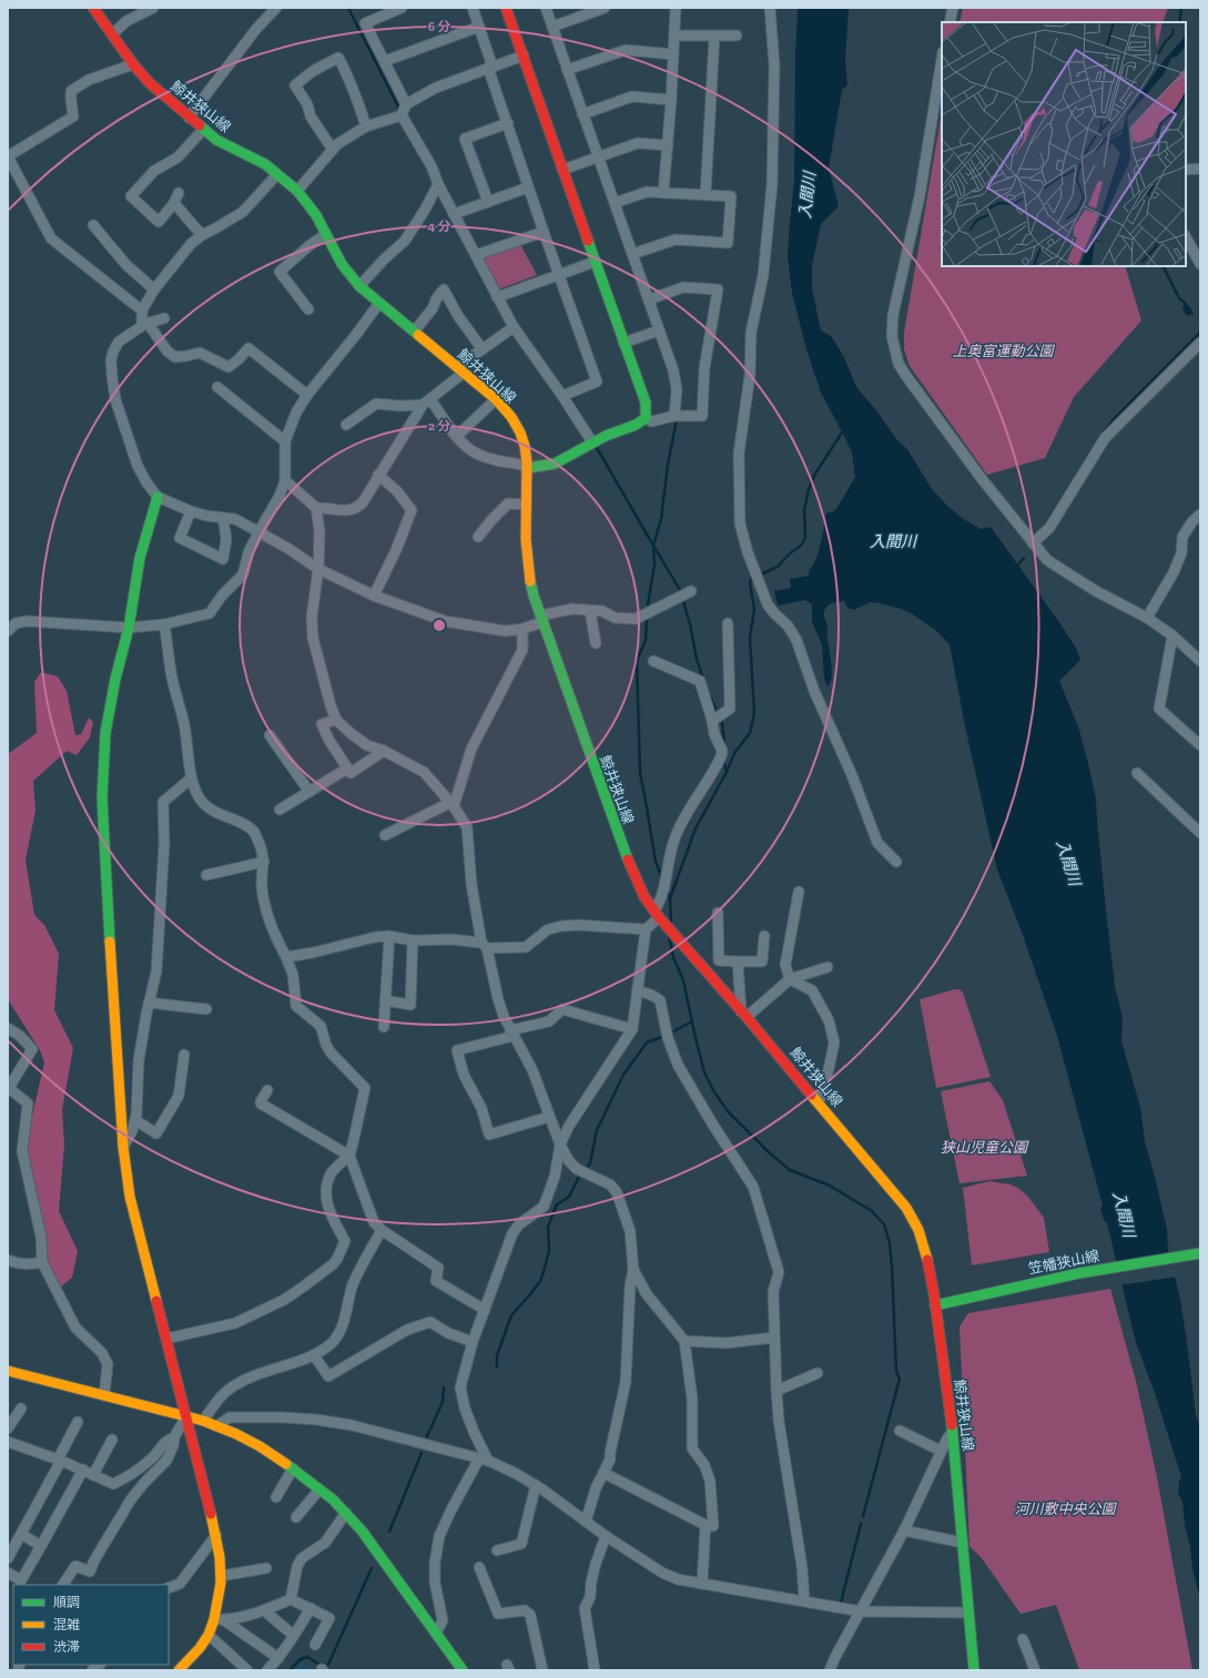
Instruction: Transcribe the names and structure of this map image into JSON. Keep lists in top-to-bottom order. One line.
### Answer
{"streets":{"street":["鯨井狭山線","笠幡狭山線"]},"crossings":[["鯨井狭山線","笠幡狭山線"]],"water":["入間川"],"parks":["上奥富運動公園","狭山児童公園","河川敷中央公園"],"legend":["順調","混雑","渋滞"],"rings":["6 分","4 分","2 分"]}
